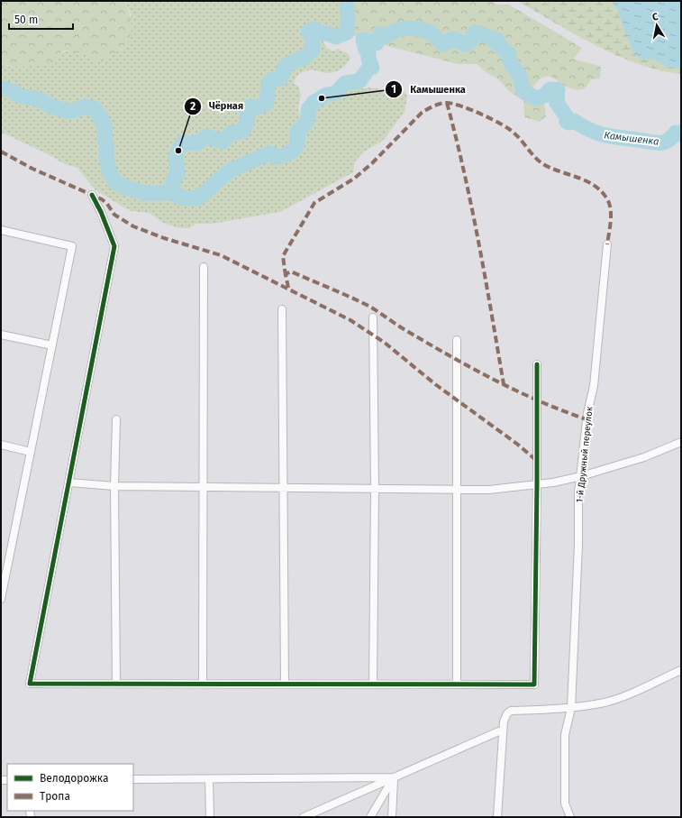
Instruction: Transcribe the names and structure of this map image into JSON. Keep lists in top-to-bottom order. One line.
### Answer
{"streets":{"street":["1-й Дружный переулок"]},"water":["Камышенка"],"places":["Камышенка","Чёрная"],"legend":["Велодорожка","Тропа"],"scale_bar":"50 m","north":"top"}
